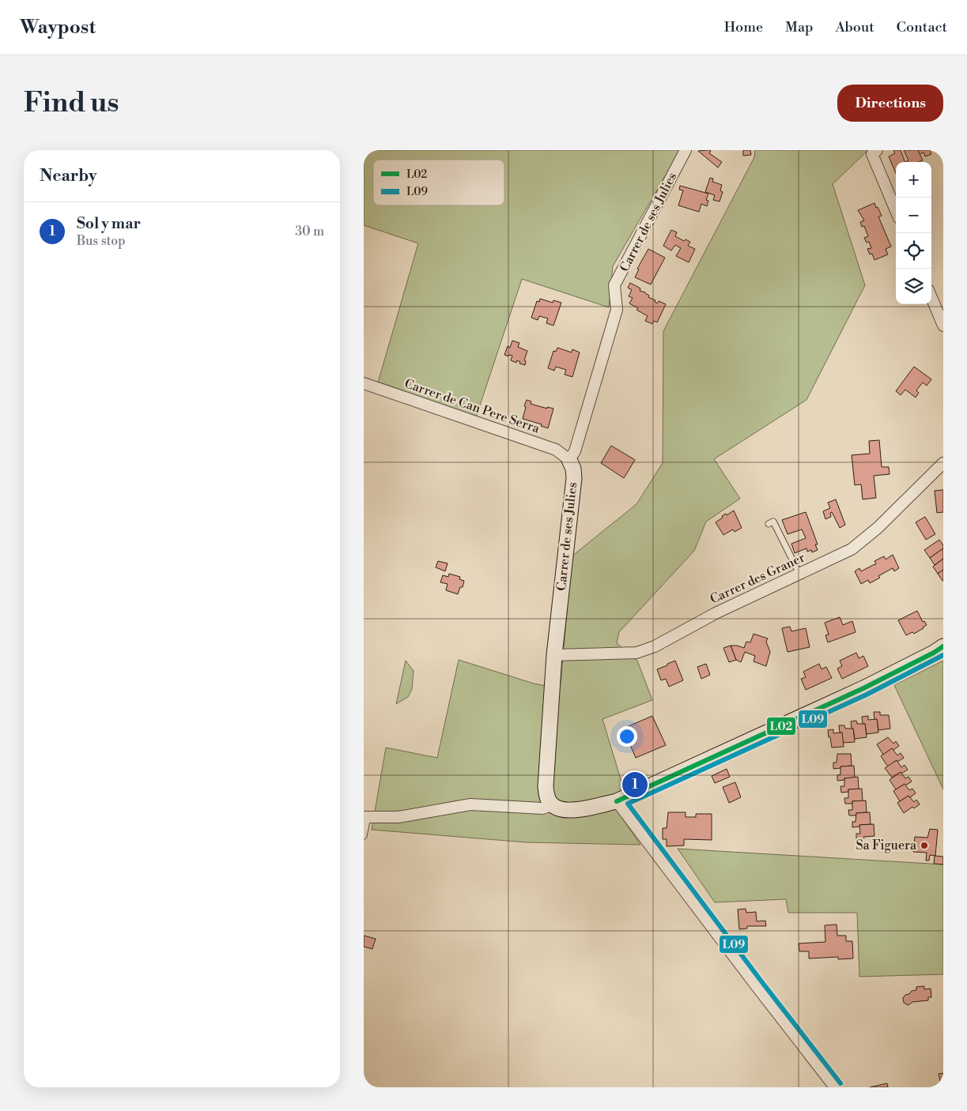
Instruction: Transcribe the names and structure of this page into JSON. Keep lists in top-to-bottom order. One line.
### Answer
{"streets":{"street":["Carrer de ses Julies","Carrer de Can Pere Serra","Carrer des Graner"]},"crossings":[["Carrer de ses Julies","Carrer de Can Pere Serra"],["Carrer de ses Julies","Carrer des Graner"]],"places":["Sa Figuera"],"lines":["transit line L02","transit line L09"],"legend":["L02","L09"],"page":{"header":"Waypost","nav":["Home","Map","About","Contact"],"buttons":"Directions","title":"Find us","heading":"Nearby","map_buttons":["+","−"],"list":[{"mark":"1","name":"Sol y mar","note":"Bus stop","value":"30 m"}],"pins":"1"}}
